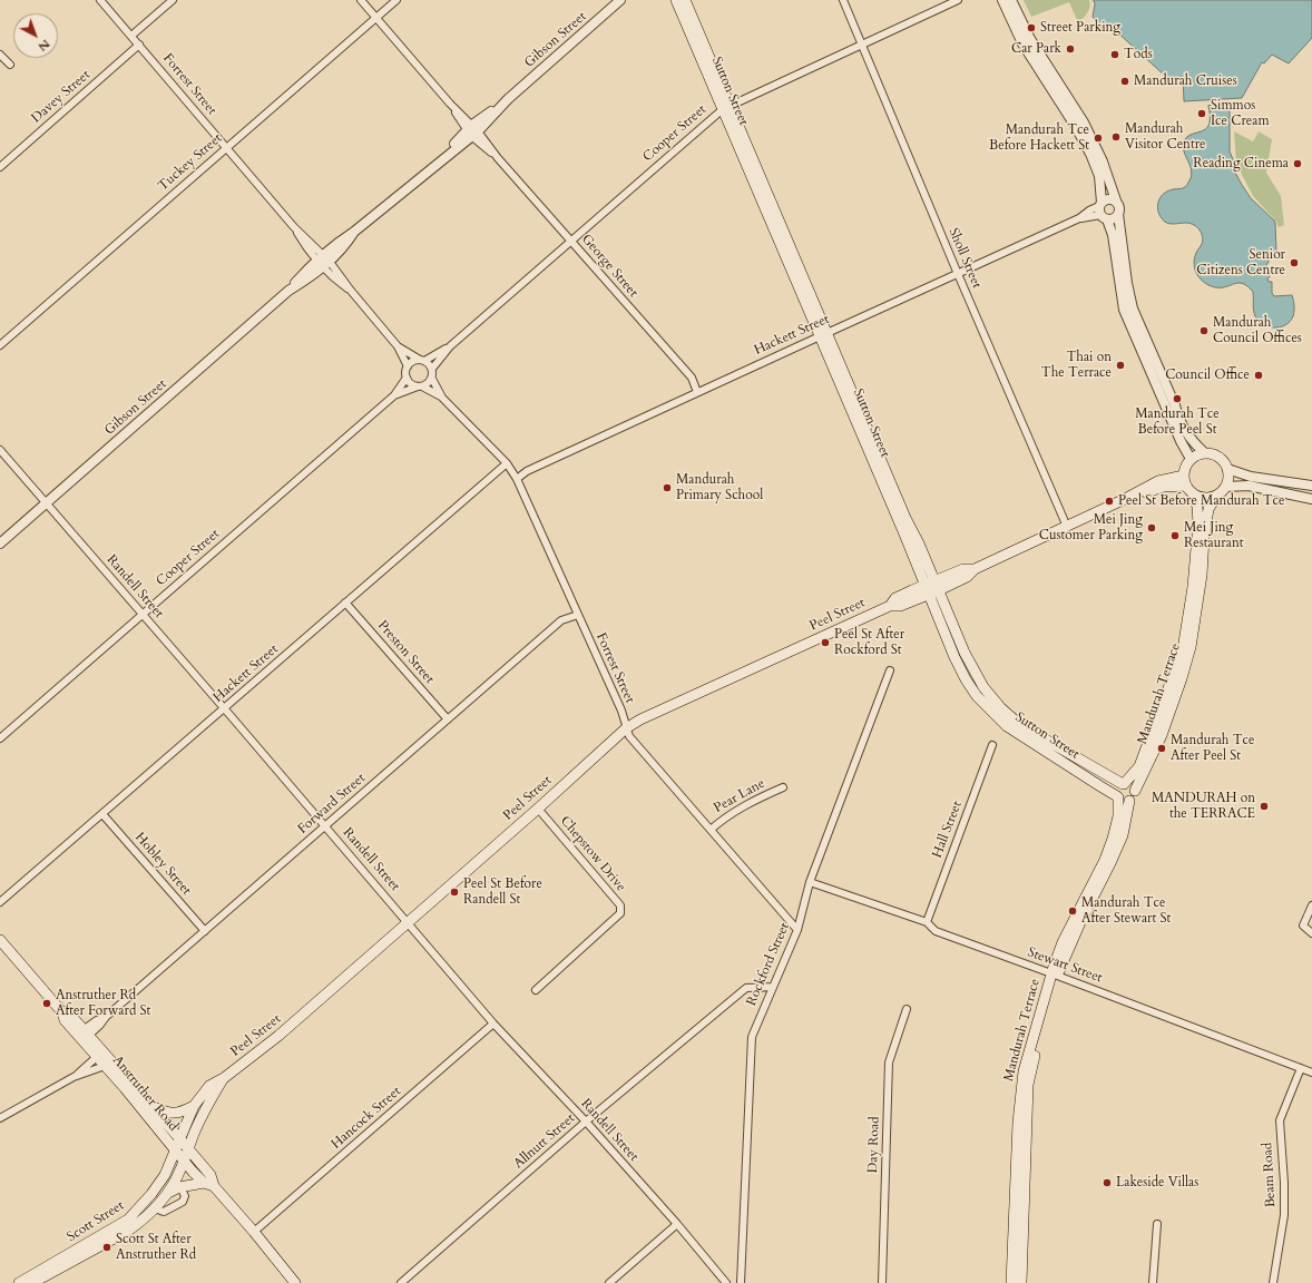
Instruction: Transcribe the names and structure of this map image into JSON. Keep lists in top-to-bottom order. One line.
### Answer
{"streets":{"main road":["Sutton Street","Peel Street","Mandurah Terrace","Anstruther Road","Scott Street"],"street":["Gibson Street","Forrest Street","Davey Street","Cooper Street","Tuckey Street","Sholl Street","George Street","Hackett Street","Randell Street","Preston Street","Pear Lane","Forward Street","Hall Street","Chepstow Drive","Hobley Street","Rockford Street","Stewart Street","Hancock Street","Allnutt Street","Day Road","Beam Road"]},"crossings":[["Gibson Street","Forrest Street"],["Gibson Street","George Street"],["Gibson Street","Randell Street"],["Forrest Street","Davey Street"],["Forrest Street","Cooper Street"],["Forrest Street","Tuckey Street"],["Forrest Street","Hackett Street"],["Forrest Street","Peel Street"],["Forrest Street","Pear Lane"],["Forrest Street","Forward Street"],["Forrest Street","Rockford Street"],["Sutton Street","Cooper Street"],["Sutton Street","Hackett Street"],["Sutton Street","Peel Street"],["Sutton Street","Mandurah Terrace"],["Cooper Street","Sholl Street"],["Cooper Street","George Street"],["Cooper Street","Randell Street"],["Tuckey Street","George Street"],["Sholl Street","Hackett Street"],["Sholl Street","Peel Street"],["George Street","Hackett Street"],["Hackett Street","Randell Street"],["Hackett Street","Preston Street"],["Hackett Street","Hobley Street"],["Randell Street","Peel Street"],["Randell Street","Forward Street"],["Randell Street","Hancock Street"],["Randell Street","Allnutt Street"],["Peel Street","Mandurah Terrace"],["Peel Street","Chepstow Drive"],["Peel Street","Anstruther Road"],["Peel Street","Scott Street"],["Preston Street","Forward Street"],["Mandurah Terrace","Stewart Street"],["Forward Street","Hobley Street"],["Forward Street","Anstruther Road"],["Hall Street","Stewart Street"],["Rockford Street","Stewart Street"],["Rockford Street","Allnutt Street"],["Stewart Street","Beam Road"],["Anstruther Road","Hancock Street"],["Anstruther Road","Scott Street"]],"places":["Street Parking","Car Park","Tods","Mandurah Cruises","Simmos Ice Cream","Mandurah Visitor Centre","Mandurah Tce Before Hackett St","Reading Cinema","Senior Citizens Centre","Mandurah Council Offices","Thai on The Terrace","Council Office","Mandurah Tce Before Peel St","Mandurah Primary School","Peel St Before Mandurah Tce","Mei Jing Customer Parking","Mei Jing Restaurant","Peel St After Rockford St","Mandurah Tce After Peel St","MANDURAH on the TERRACE","Peel St Before Randell St","Mandurah Tce After Stewart St","Anstruther Rd After Forward St","Lakeside Villas","Scott St After Anstruther Rd"],"north":"bottom right"}
